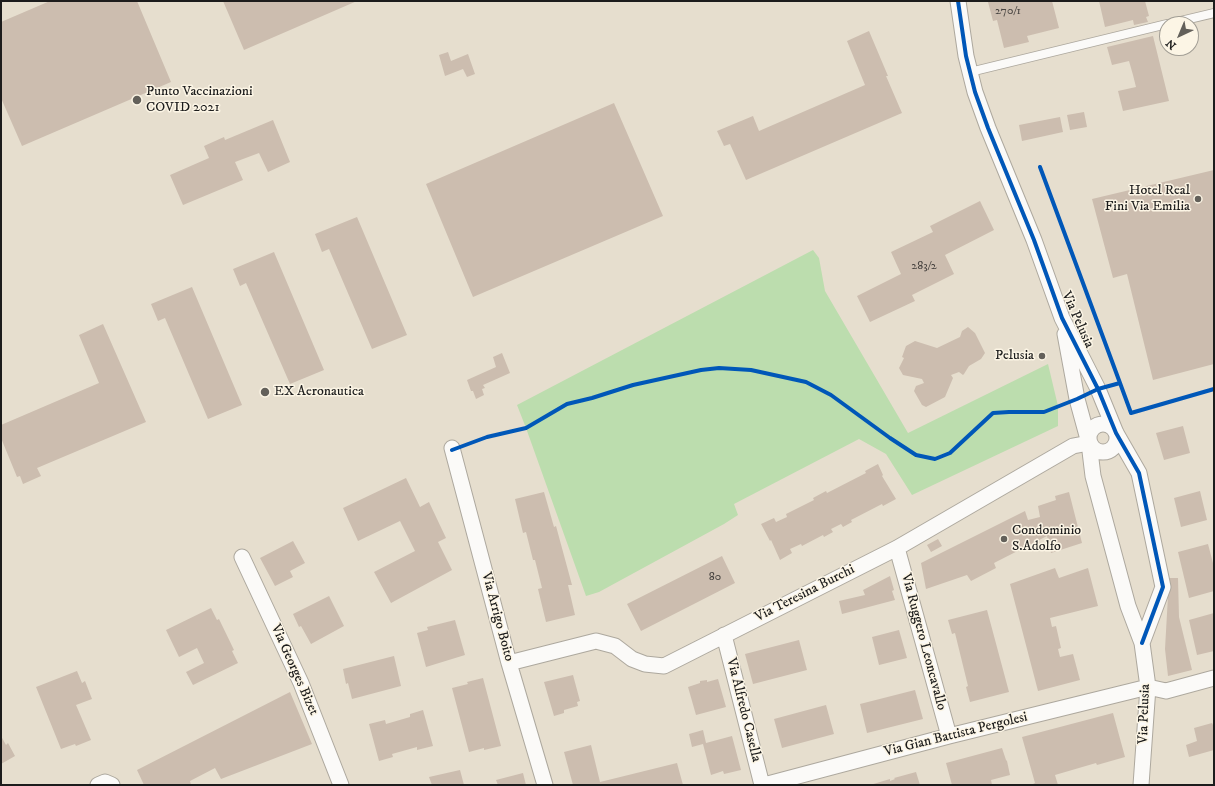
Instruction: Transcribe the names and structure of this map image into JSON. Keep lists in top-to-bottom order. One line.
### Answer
{"streets":{"street":["Via Pelusia","Via Teresina Burchi","Via Arrigo Boito","Via Ruggero Leoncavallo","Via Georges Bizet","Via Alfredo Casella","Via Gian Battista Pergolesi"]},"crossings":[["Via Pelusia","Via Teresina Burchi"],["Via Pelusia","Via Gian Battista Pergolesi"],["Via Teresina Burchi","Via Arrigo Boito"],["Via Teresina Burchi","Via Ruggero Leoncavallo"],["Via Teresina Burchi","Via Alfredo Casella"],["Via Ruggero Leoncavallo","Via Gian Battista Pergolesi"],["Via Alfredo Casella","Via Gian Battista Pergolesi"]],"places":["Punto Vaccinazioni COVID 2021","Hotel Real Fini Via Emilia","Pelusia","EX Aeronautica","Condominio S.Adolfo"],"house_numbers":["270/1","283/2","80"],"north":"bottom left"}
